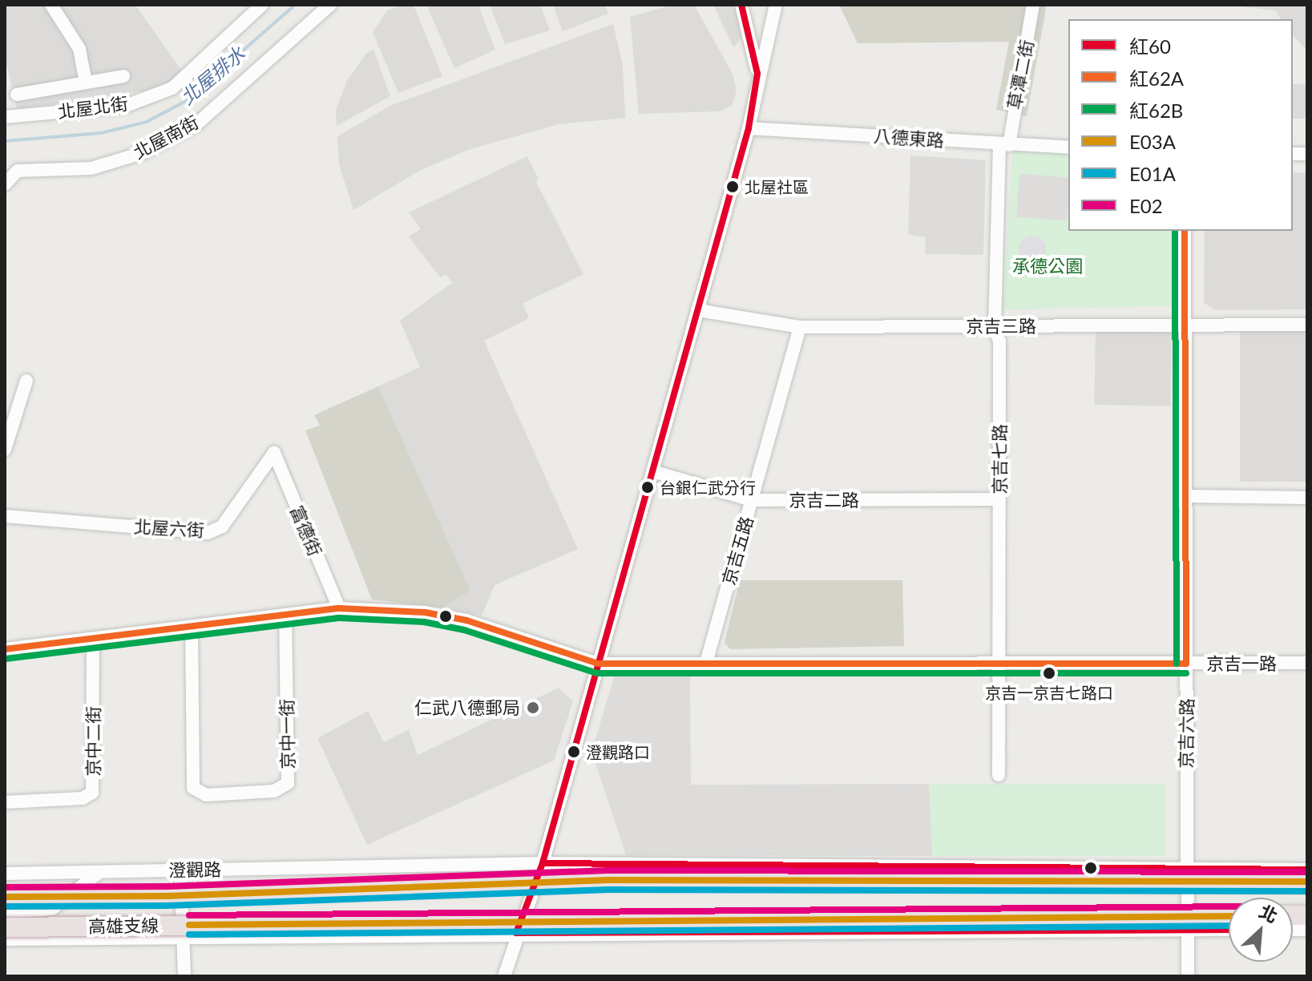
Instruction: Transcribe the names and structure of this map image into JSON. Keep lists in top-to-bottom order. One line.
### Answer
{"streets":{"highway":["高雄支線"],"street":["草潭二街","北屋北街","北屋南街","八德東路","京吉三路","京吉七路","京吉二路","北屋六街","富德街","京吉五路","京吉一路","京吉六路","京中一街","京中二街","澄觀路"]},"crossings":[["草潭二街","八德東路"],["草潭二街","京吉七路"],["八德東路","京吉七路"],["京吉三路","京吉七路"],["京吉三路","京吉五路"],["京吉三路","京吉六路"],["京吉七路","京吉二路"],["京吉七路","京吉一路"],["京吉二路","京吉五路"],["北屋六街","富德街"],["富德街","京吉一路"],["京吉五路","京吉一路"],["京吉一路","京吉六路"],["京吉一路","京中一街"],["京吉一路","京中二街"],["京吉六路","澄觀路"]],"water":["北屋排水"],"parks":["承德公園"],"places":["北屋社區","台銀仁武分行","京吉一京吉七路口","仁武八德郵局","澄觀路口"],"lines":["transit line 紅60","transit line 紅62A","transit line 紅62B","transit line E02","transit line E03A","transit line E01A"],"legend":["紅60","紅62A","紅62B","E03A","E01A","E02"],"north":"top right"}
